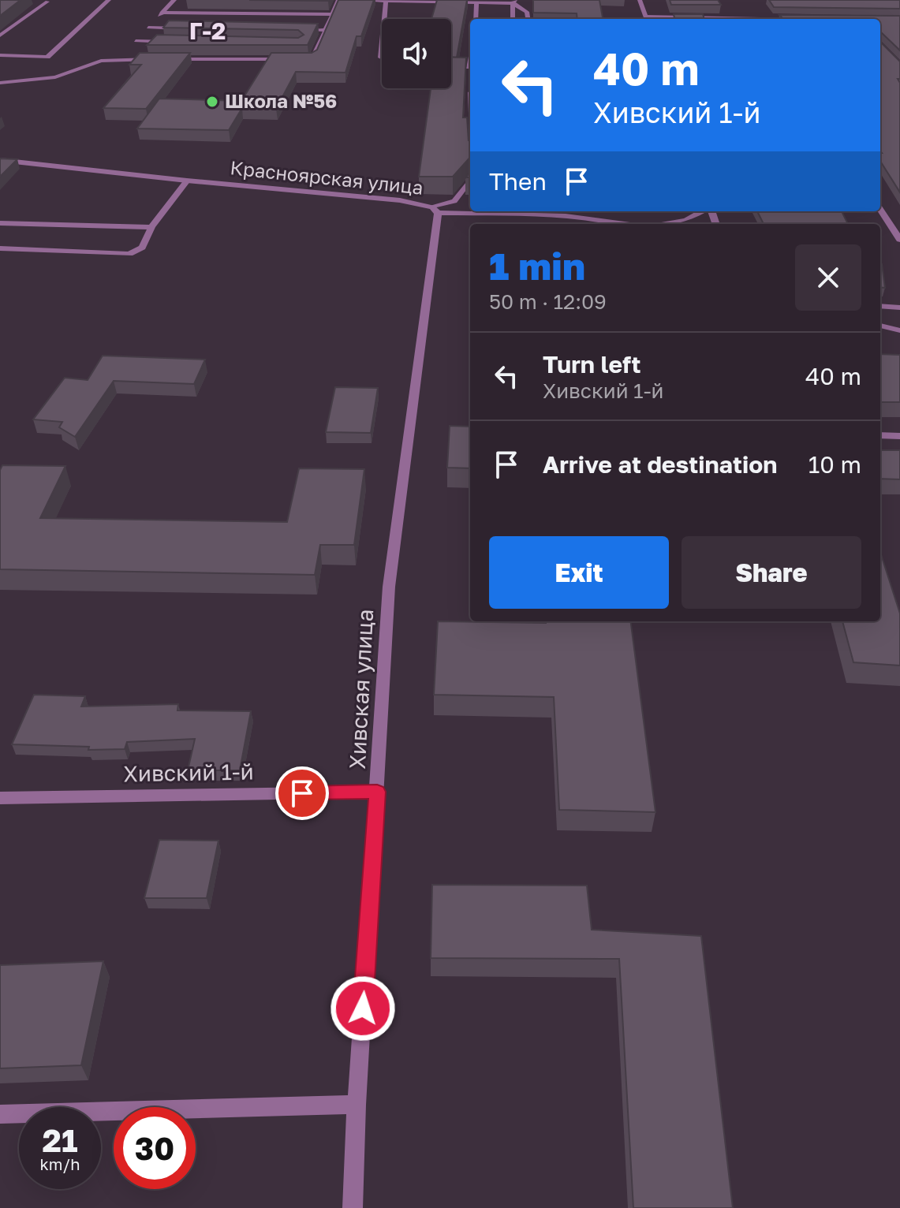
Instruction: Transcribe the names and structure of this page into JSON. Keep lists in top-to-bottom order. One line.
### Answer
{"streets":{"street":["Красноярская улица","Хивская улица","Хивский 1-й"]},"crossings":[["Красноярская улица","Хивская улица"],["Хивская улица","Хивский 1-й"]],"districts":["Г-2"],"places":["Школа №56"],"page":{"turn":["40 m","Хивский 1-й"],"then":"Then","heading":["1 min","50 m · 12:09"],"list":[{"name":"Turn left","note":"Хивский 1-й","value":"40 m"},{"name":"Arrive at destination","value":"10 m"}],"buttons":["Exit","Share"],"speed":"21 km/h","limit":"30"}}
